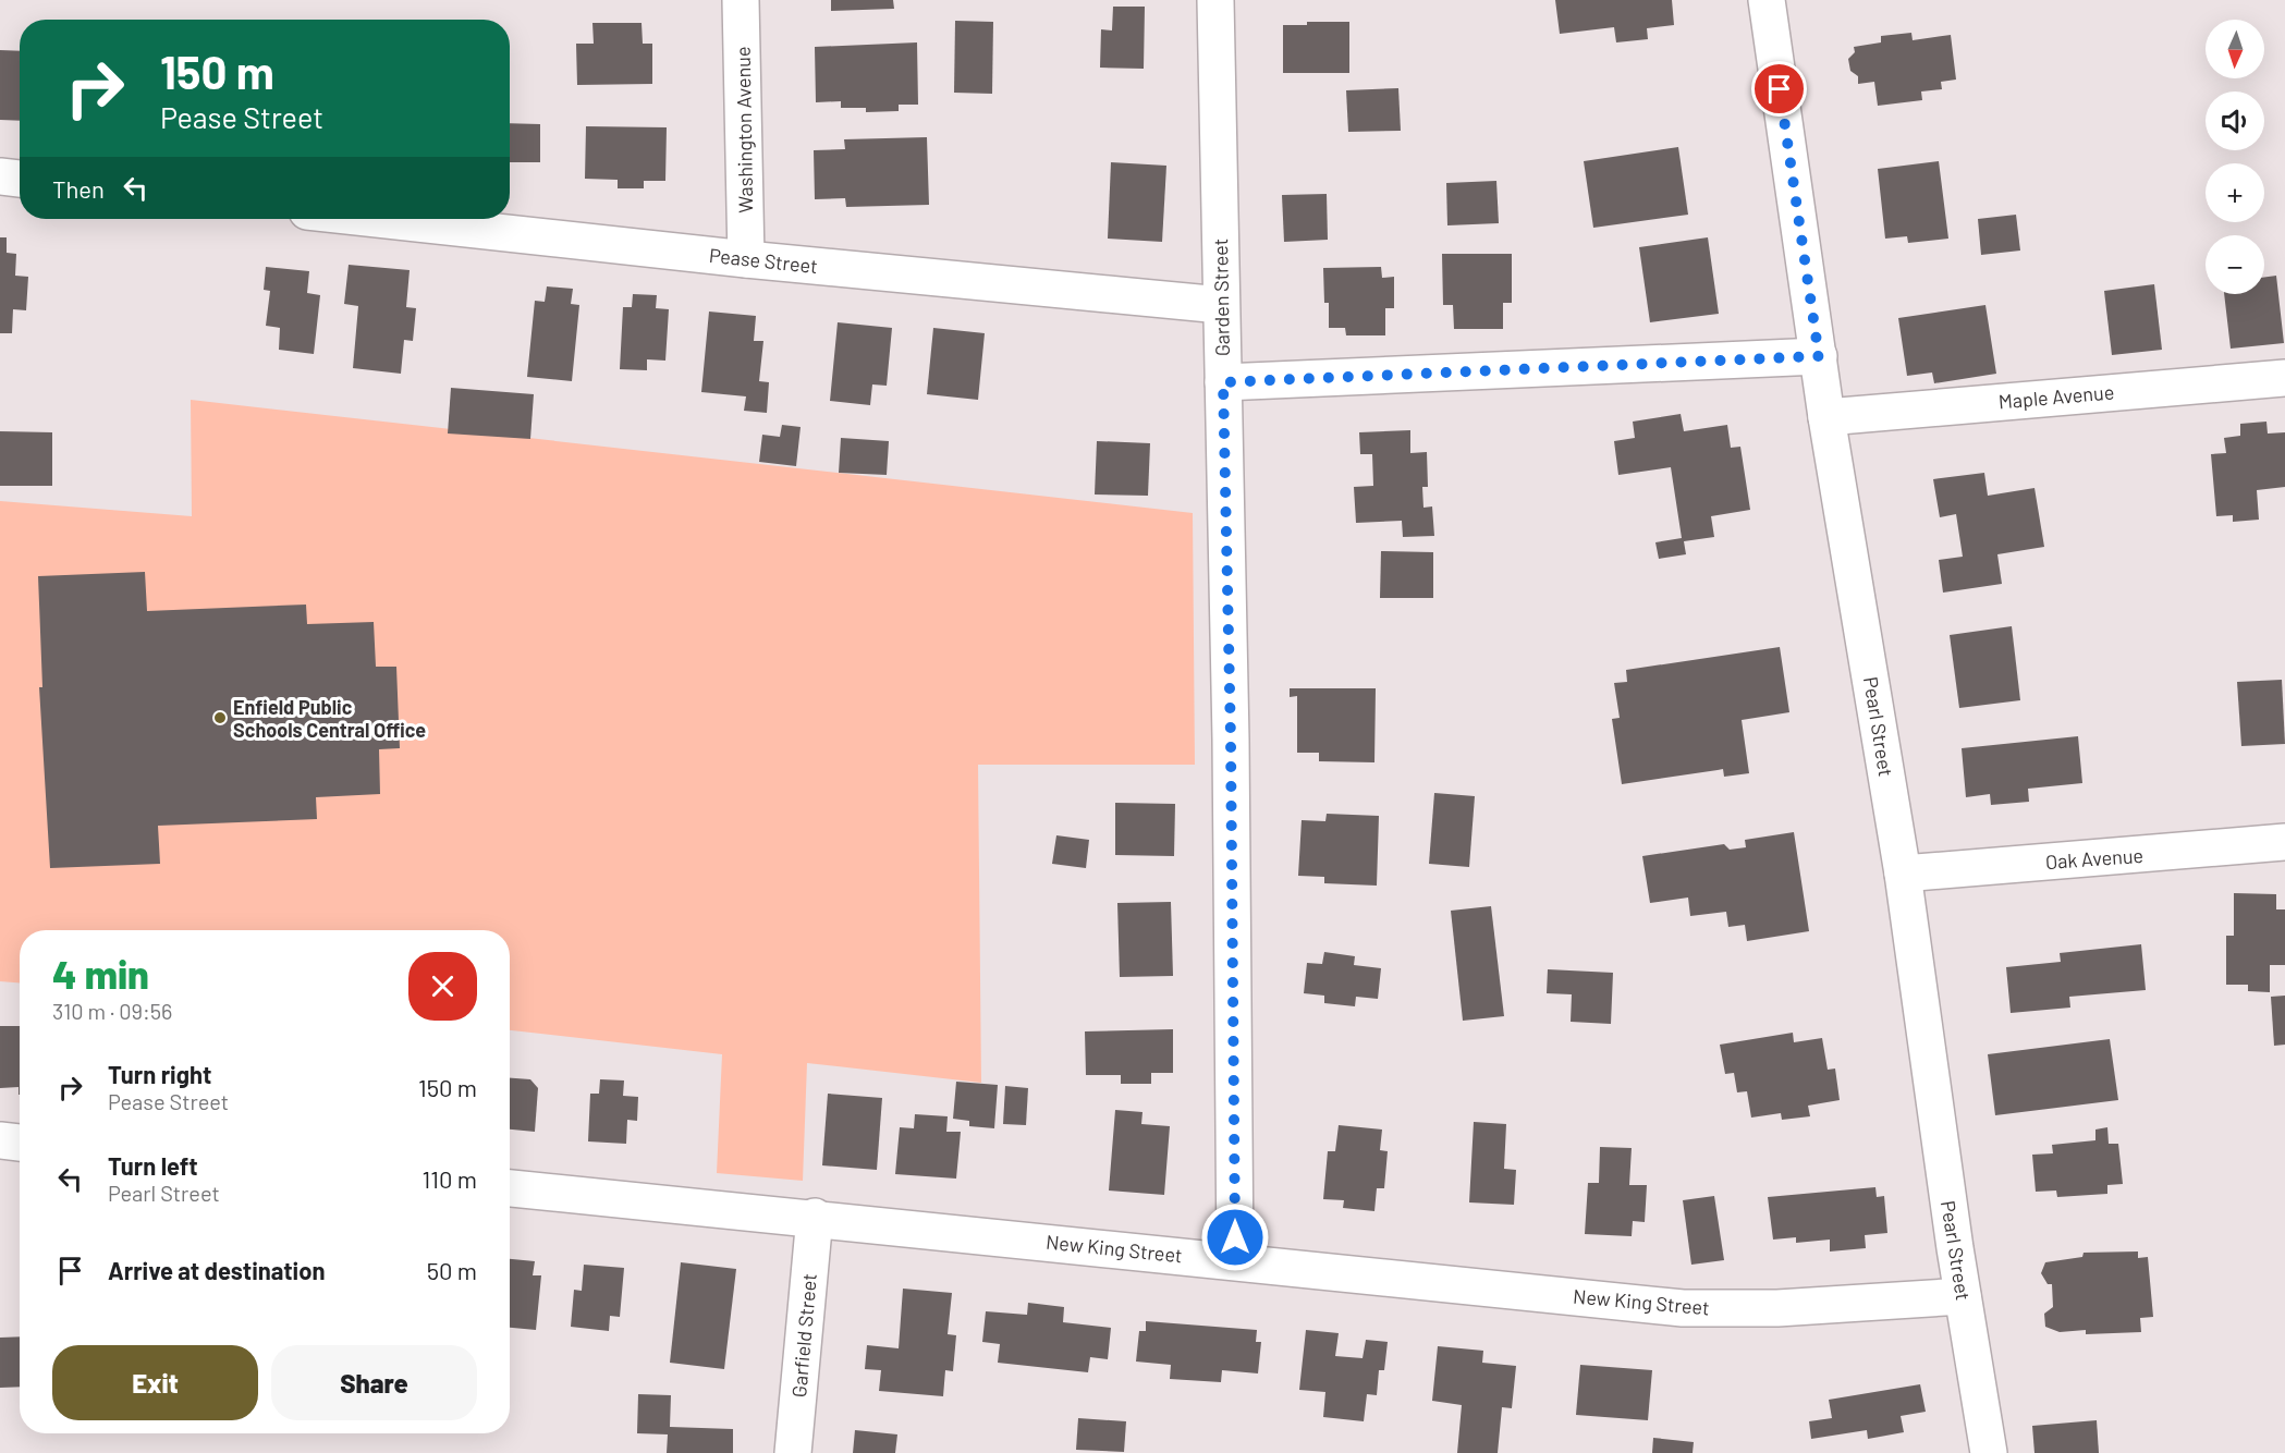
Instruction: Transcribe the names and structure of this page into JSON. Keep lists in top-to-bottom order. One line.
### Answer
{"streets":{"street":["Washington Avenue","Pease Street","Garden Street","Maple Avenue","Pearl Street","Oak Avenue","New King Street","Garfield Street"]},"crossings":[["Washington Avenue","Pease Street"],["Pease Street","Garden Street"],["Garden Street","New King Street"],["Maple Avenue","Pearl Street"],["Pearl Street","Oak Avenue"],["Pearl Street","New King Street"],["New King Street","Garfield Street"]],"places":["Enfield Public Schools Central Office"],"north":"bottom","page":{"map_buttons":["+","−"],"turn":["150 m","Pease Street"],"then":"Then","heading":["4 min","310 m · 09:56"],"list":[{"name":"Turn right","note":"Pease Street","value":"150 m"},{"name":"Turn left","note":"Pearl Street","value":"110 m"},{"name":"Arrive at destination","value":"50 m"}],"buttons":["Exit","Share"]}}
